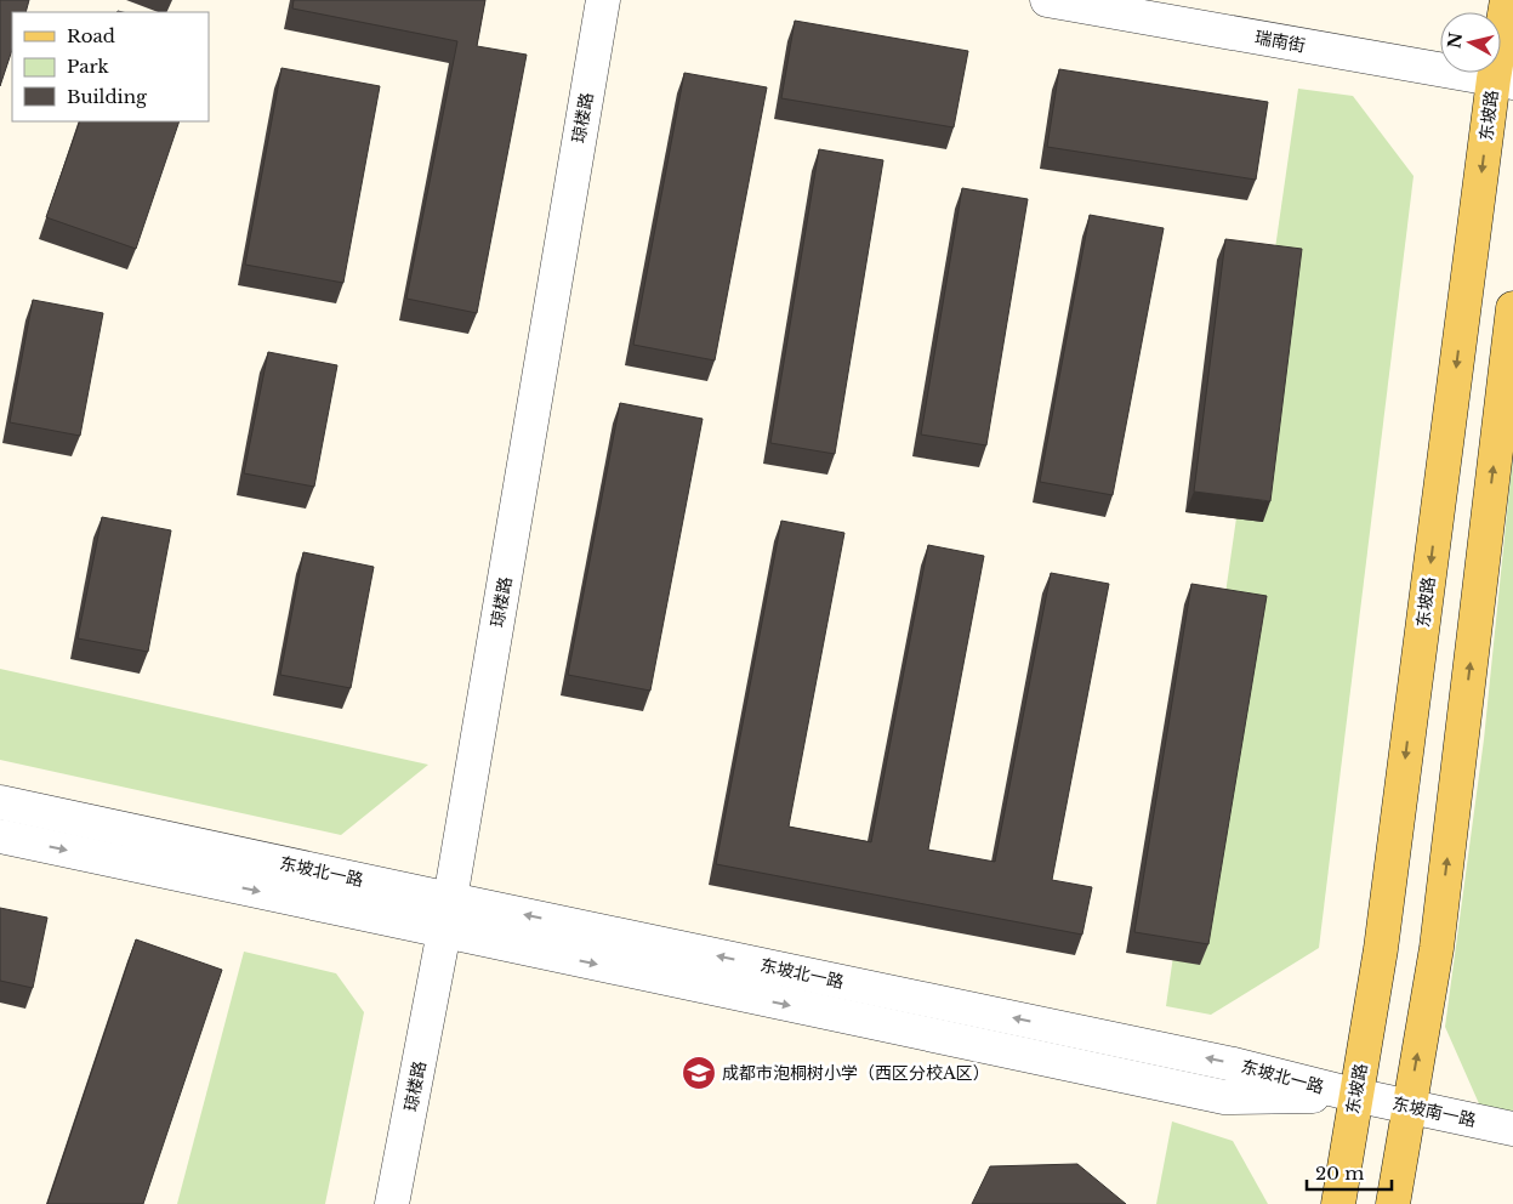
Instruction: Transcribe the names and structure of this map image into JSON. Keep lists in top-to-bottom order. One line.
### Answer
{"streets":{"main road":["东坡路"],"street":["瑞南街","琼楼路","东坡北一路","东坡南一路"]},"crossings":[["瑞南街","东坡路"],["东坡路","东坡北一路"],["东坡路","东坡南一路"],["琼楼路","东坡北一路"],["东坡北一路","东坡南一路"]],"places":{"school or university":["成都市泡桐树小学（西区分校A区）"]},"legend":["Road","Park","Building"],"scale_bar":"20 m","north":"left"}
